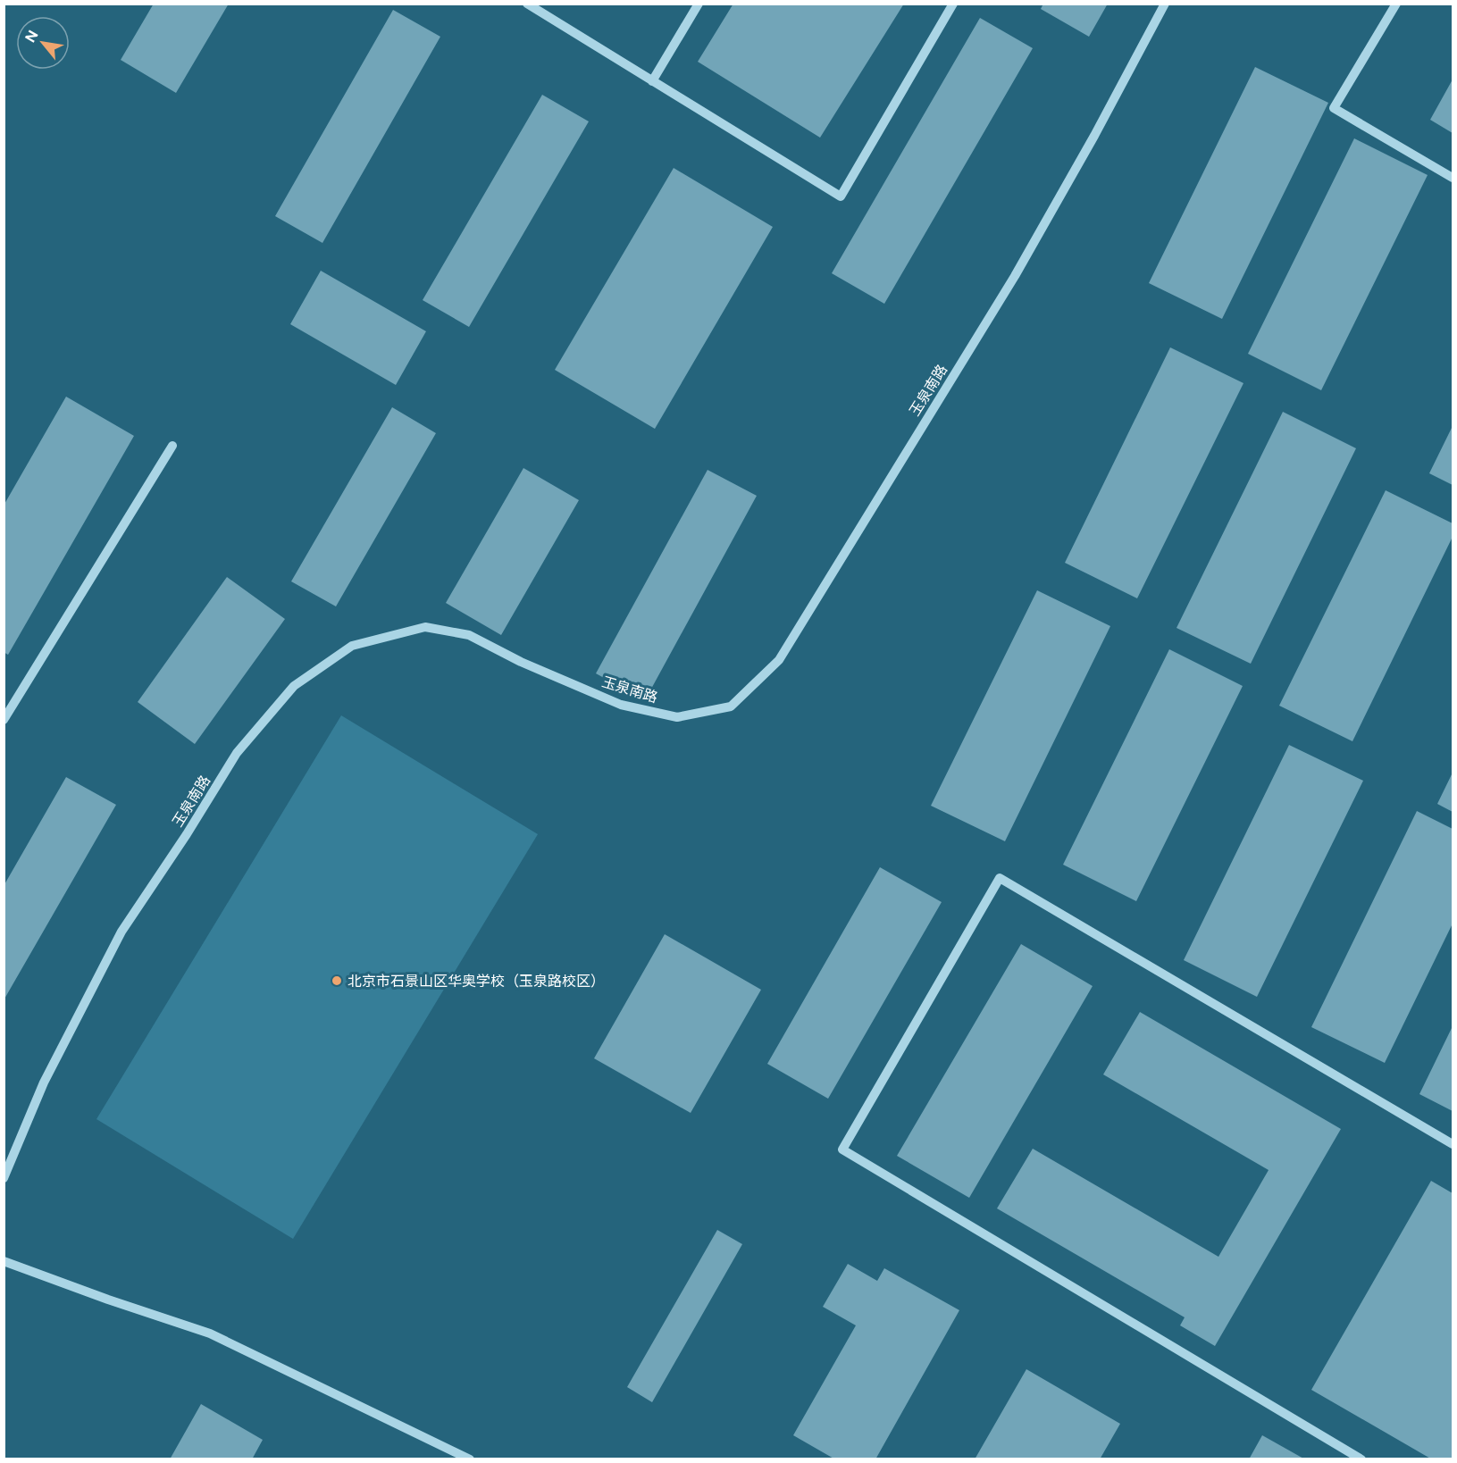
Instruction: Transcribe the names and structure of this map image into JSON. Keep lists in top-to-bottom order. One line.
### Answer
{"streets":{"street":["玉泉南路"]},"places":["北京市石景山区华奥学校（玉泉路校区）"],"north":"top left"}
